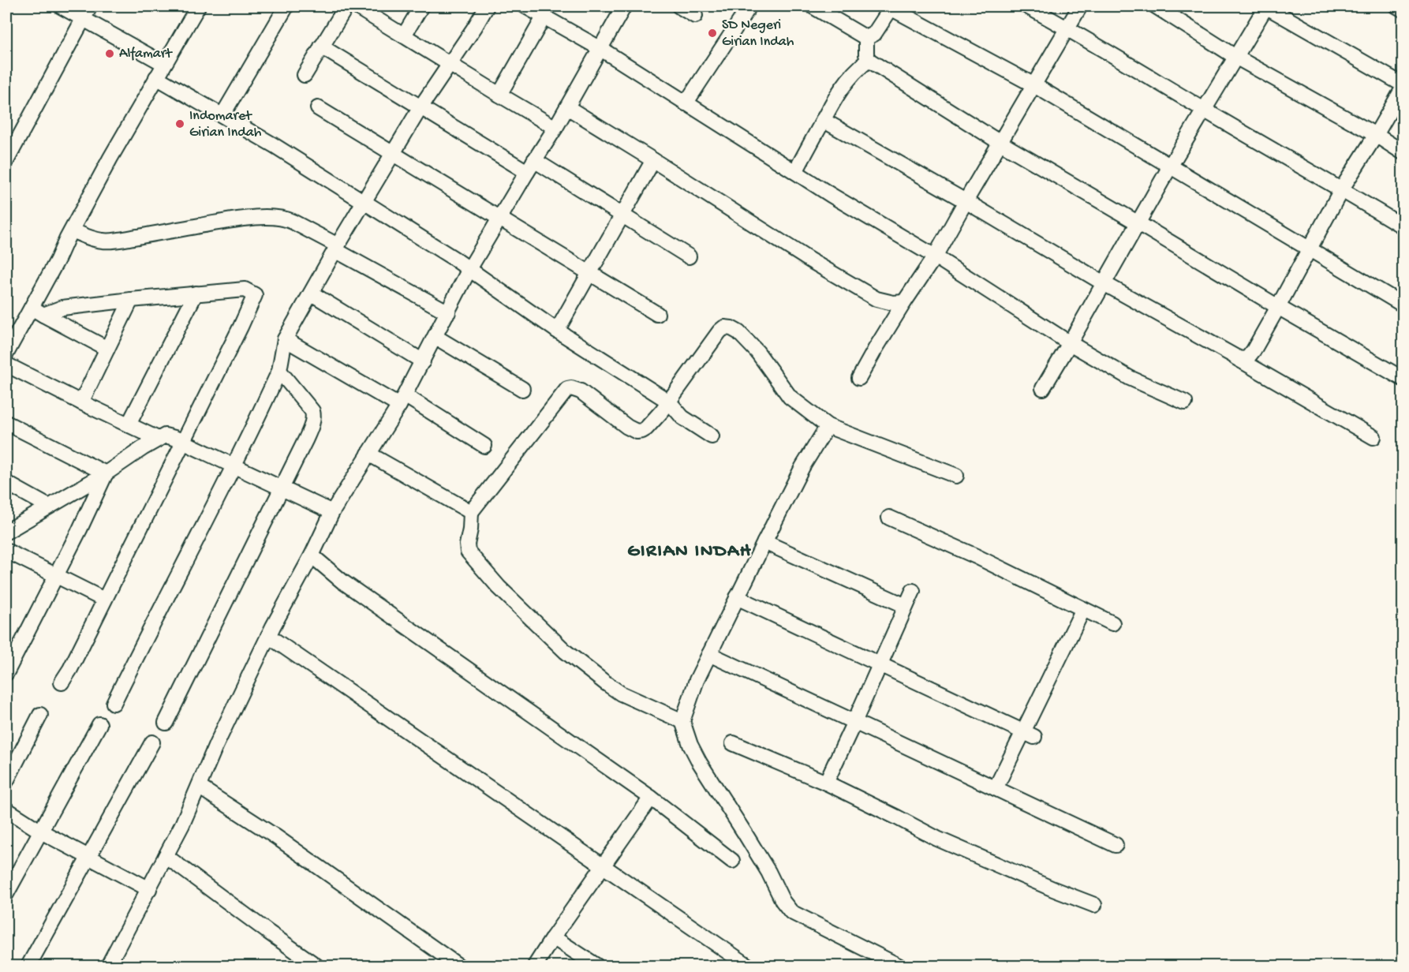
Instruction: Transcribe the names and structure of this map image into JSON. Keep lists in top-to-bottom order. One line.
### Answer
{"districts":["GIRIAN INDAH"],"places":["SD Negeri Girian Indah","Alfamart","Indomaret Girian Indah"]}
